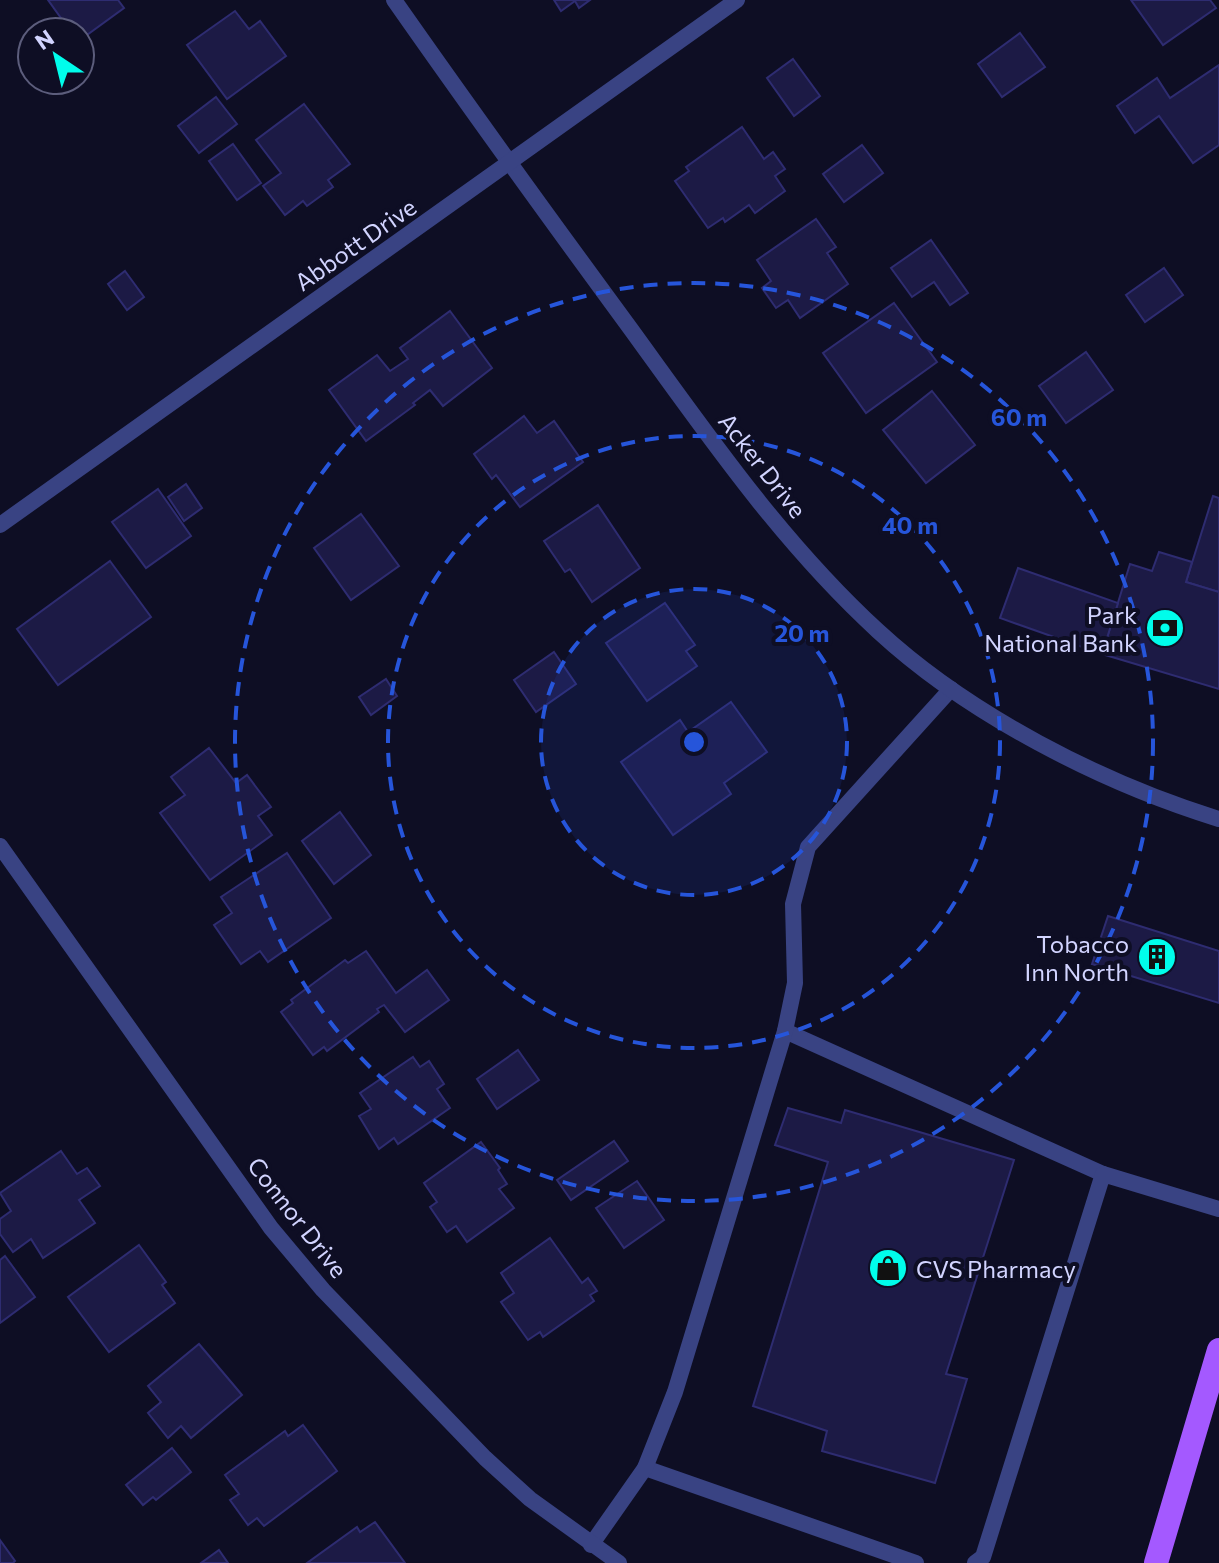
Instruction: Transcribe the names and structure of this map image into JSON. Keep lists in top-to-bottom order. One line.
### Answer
{"streets":{"street":["Abbott Drive","Acker Drive","Connor Drive"]},"crossings":[["Abbott Drive","Acker Drive"]],"places":{"bank":["Park National Bank"],"building":["Tobacco Inn North"],"shop":["CVS Pharmacy"]},"north":"top left","rings":["60 m","40 m","20 m"]}
